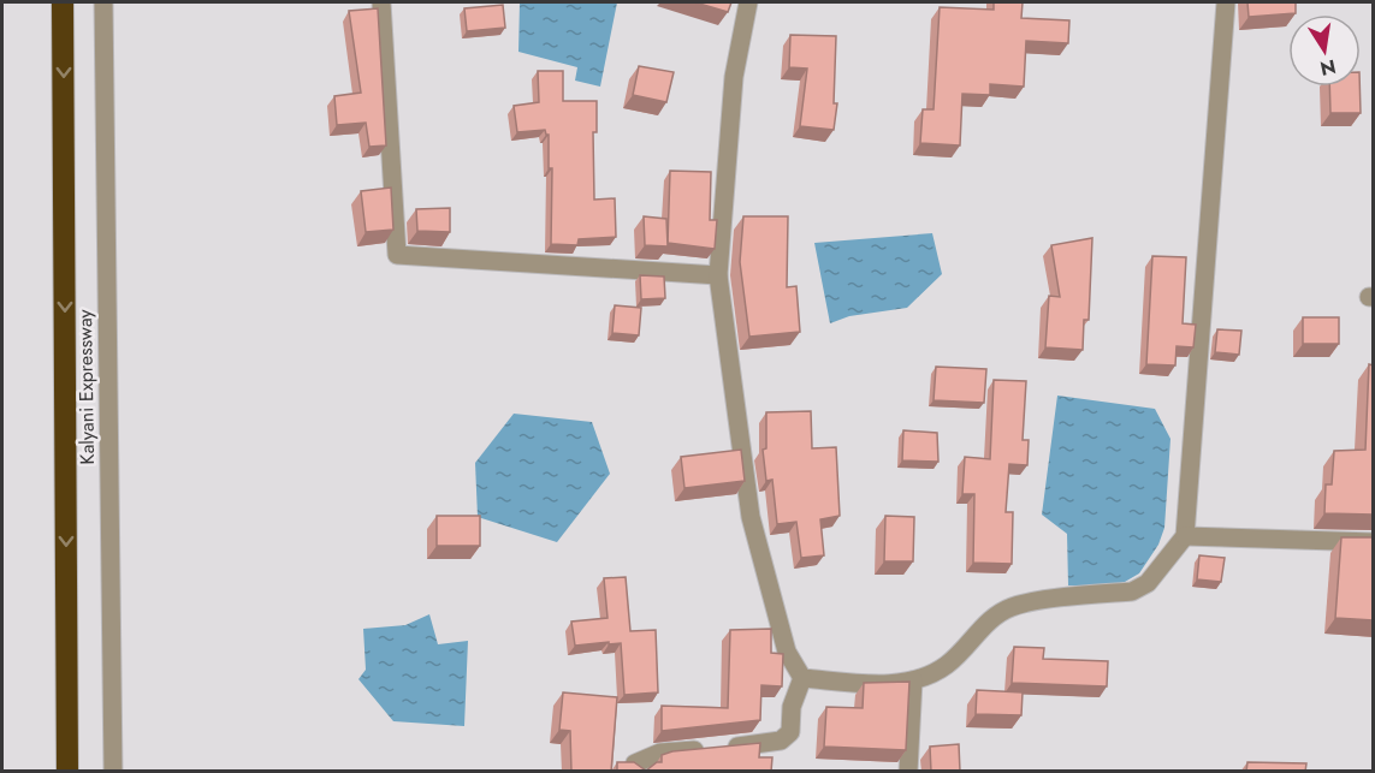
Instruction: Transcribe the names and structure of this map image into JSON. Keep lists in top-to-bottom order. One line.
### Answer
{"streets":{"highway":["Kalyani Expressway"]},"one_way":["Kalyani Expressway"],"north":"bottom"}
